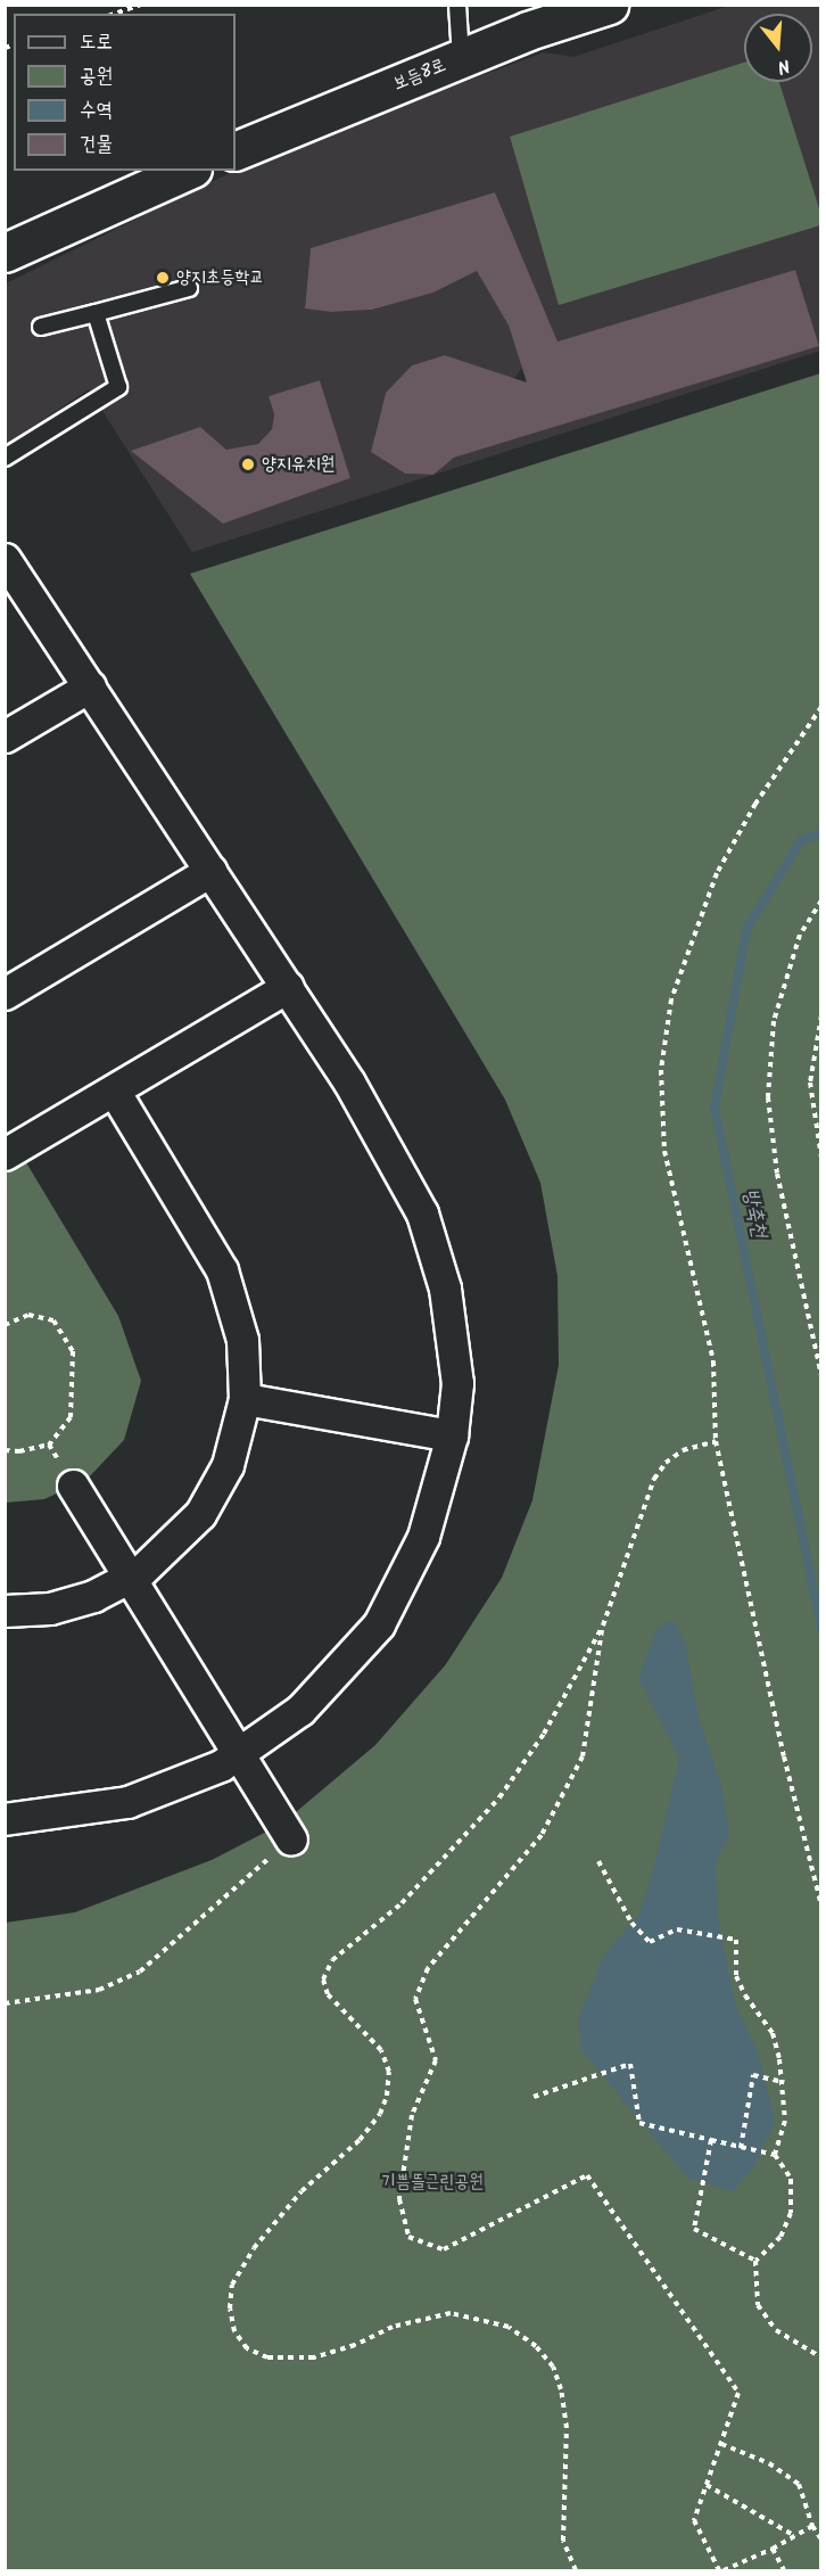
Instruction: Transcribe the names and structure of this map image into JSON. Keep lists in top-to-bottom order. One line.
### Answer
{"streets":{"street":["보듬8로"]},"water":["방축천"],"parks":["기쁨뜰근린공원"],"places":["양지초등학교","양지유치원"],"legend":["도로","공원","수역","건물"],"north":"bottom"}
